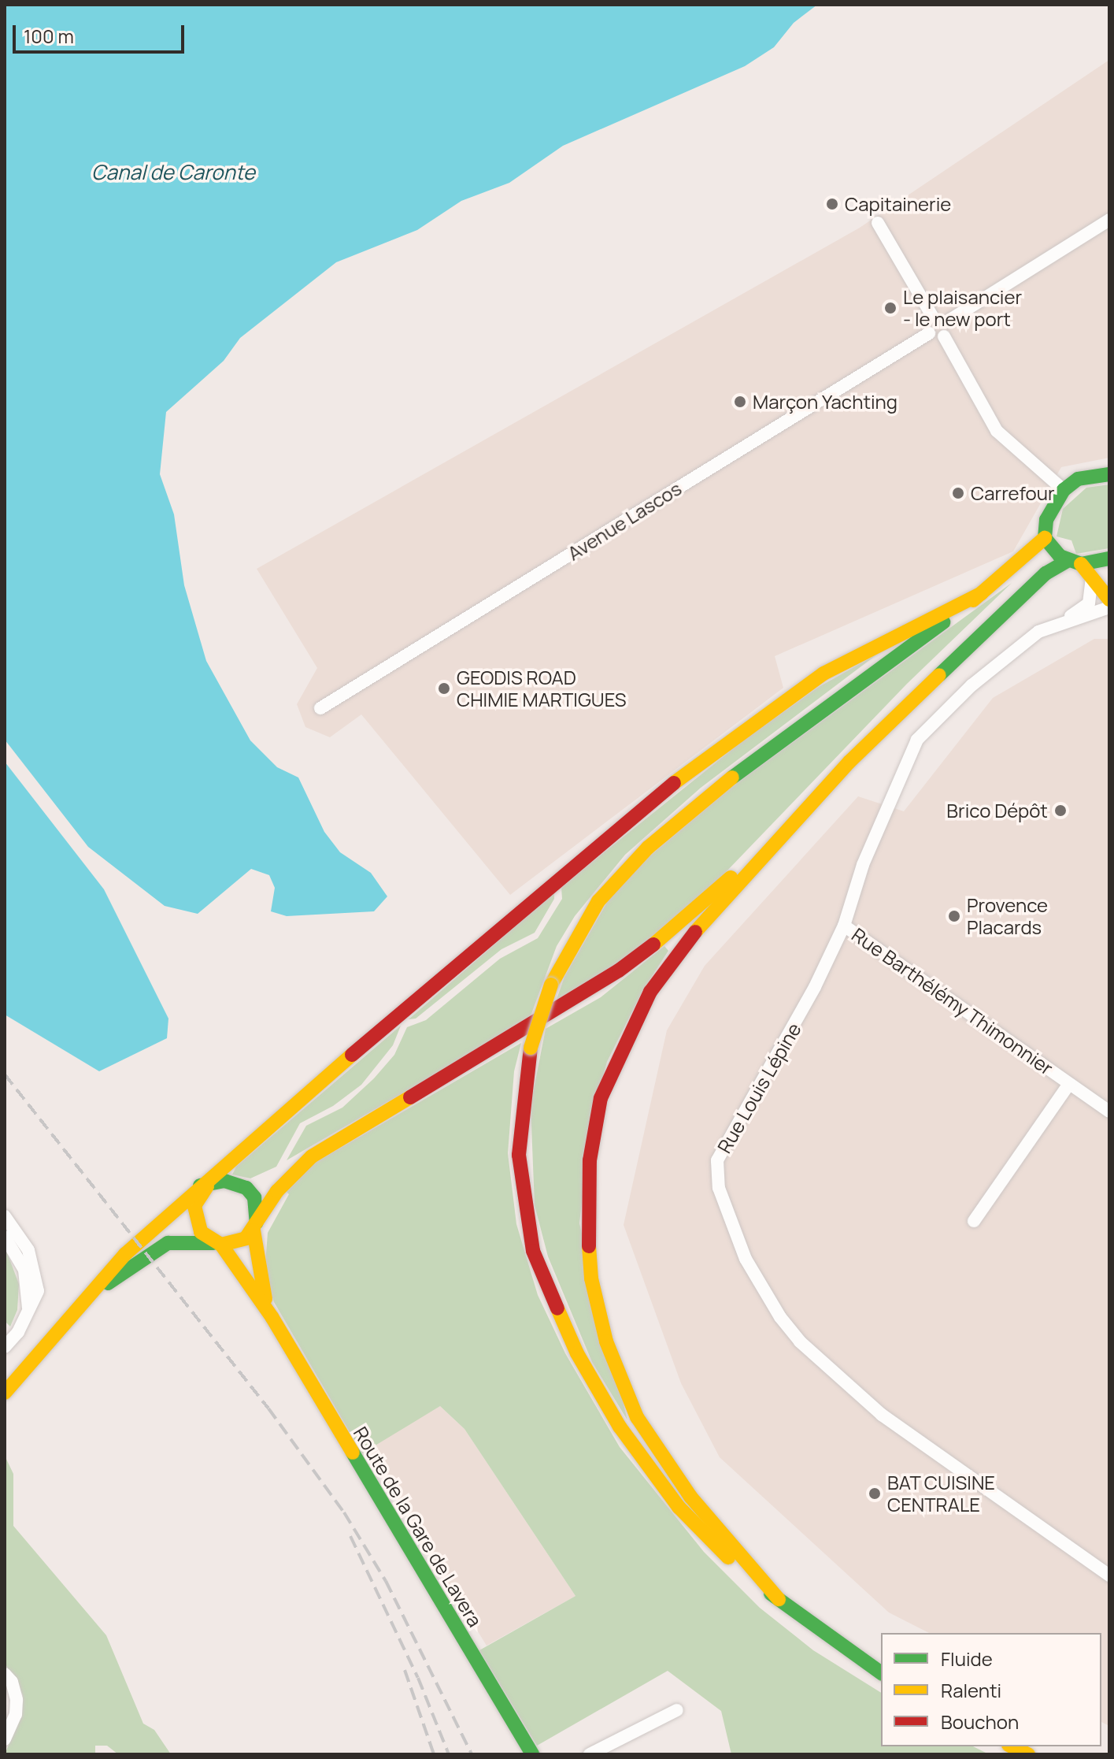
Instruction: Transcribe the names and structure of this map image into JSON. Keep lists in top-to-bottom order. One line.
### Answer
{"streets":{"street":["Avenue Lascos","Rue Barthélémy Thimonnier","Rue Louis Lépine","Route de la Gare de Lavera"]},"crossings":[["Rue Barthélémy Thimonnier","Rue Louis Lépine"]],"water":["Canal de Caronte"],"places":["Capitainerie","Le plaisancier - le new port","Marçon Yachting","Carrefour","GEODIS ROAD CHIMIE MARTIGUES","Brico Dépôt","Provence Placards","BAT CUISINE CENTRALE"],"legend":["Fluide","Ralenti","Bouchon"],"scale_bar":"100 m"}
